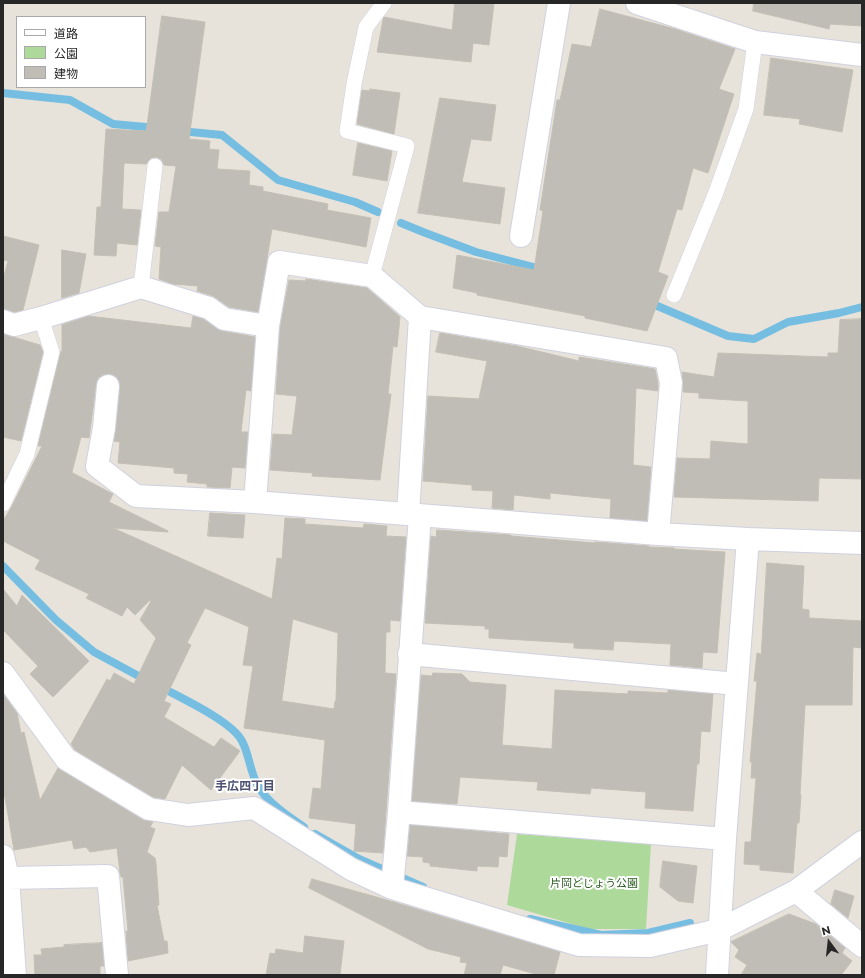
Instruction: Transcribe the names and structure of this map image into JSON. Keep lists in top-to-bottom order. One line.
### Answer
{"districts":["手広四丁目"],"parks":["片岡どじょう公園"],"legend":["道路","公園","建物"],"north":"top"}
